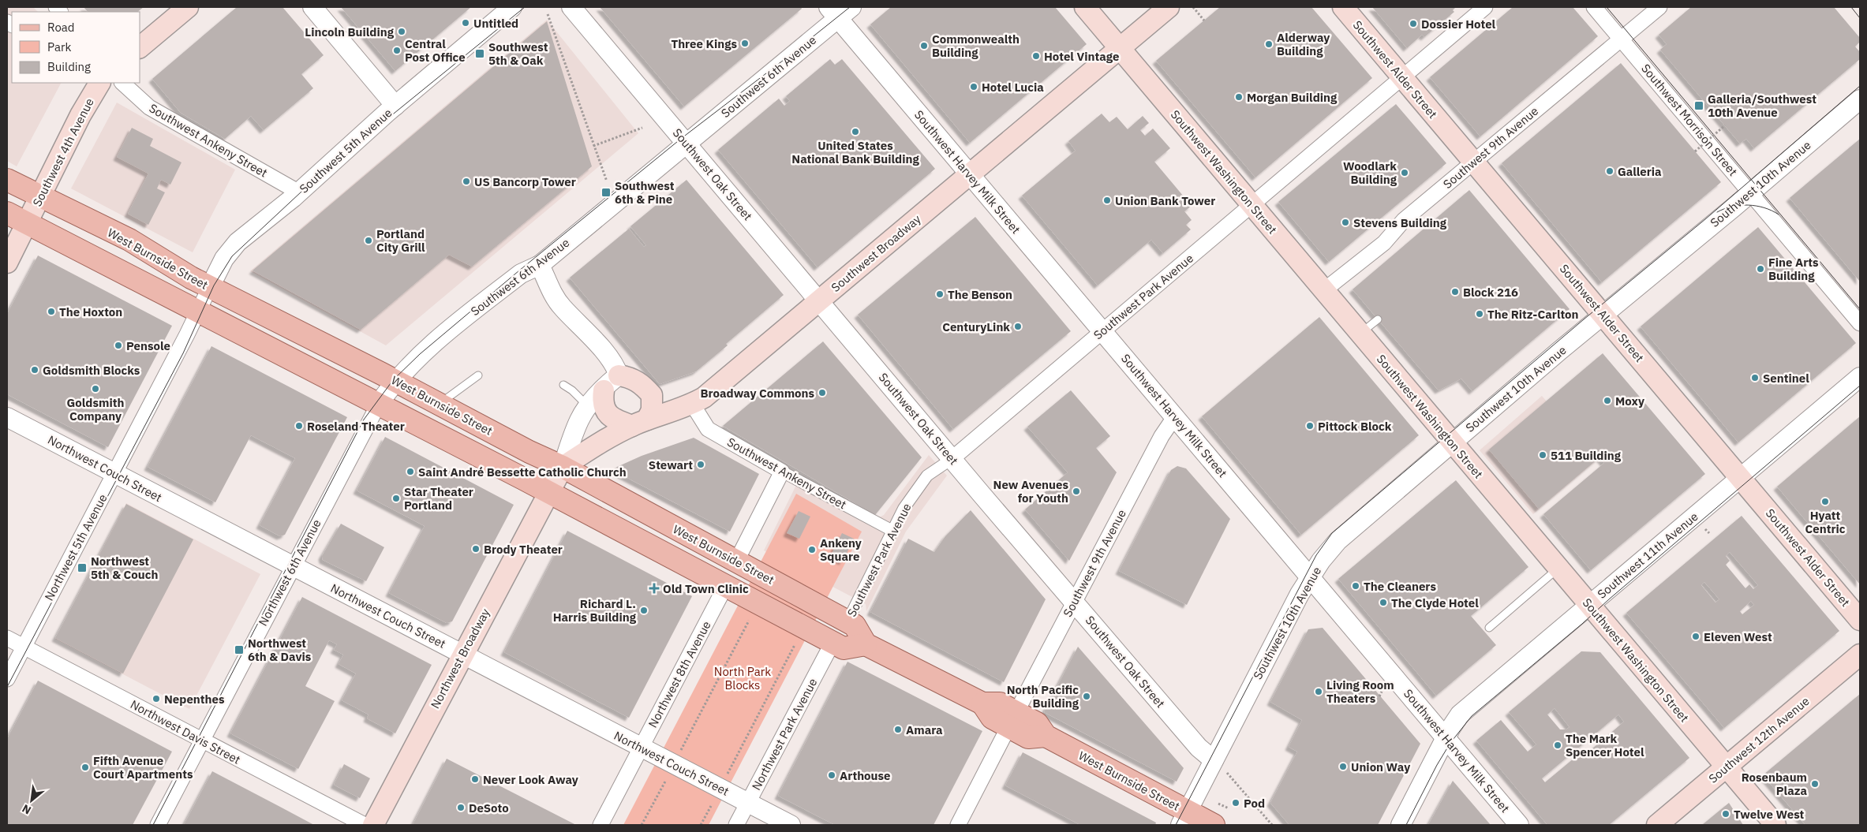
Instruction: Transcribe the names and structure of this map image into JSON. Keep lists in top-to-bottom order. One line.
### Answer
{"streets":{"main road":["Southwest Alder Street","Southwest 4th Avenue","Southwest Washington Street","Southwest Broadway","West Burnside Street","Northwest Broadway","Southwest 12th Avenue"],"street":["Southwest 6th Avenue","Southwest Morrison Street","Southwest Ankeny Street","Southwest 9th Avenue","Southwest 5th Avenue","Southwest Harvey Milk Street","Southwest Oak Street","Southwest 10th Avenue","Southwest Park Avenue","Northwest Couch Street","Northwest 5th Avenue","Southwest 11th Avenue","Northwest 6th Avenue","Northwest 8th Avenue","Northwest Davis Street","Northwest Park Avenue"]},"crossings":[["Southwest Alder Street","Southwest 9th Avenue"],["Southwest Alder Street","Southwest 10th Avenue"],["Southwest Alder Street","Southwest Park Avenue"],["Southwest Alder Street","Southwest 11th Avenue"],["Southwest 6th Avenue","Southwest Harvey Milk Street"],["Southwest 6th Avenue","Southwest Oak Street"],["Southwest 6th Avenue","West Burnside Street"],["Southwest 6th Avenue","Northwest 6th Avenue"],["Southwest Morrison Street","Southwest 9th Avenue"],["Southwest Morrison Street","Southwest 10th Avenue"],["Southwest Ankeny Street","Southwest 5th Avenue"],["Southwest Ankeny Street","Southwest Broadway"],["Southwest Ankeny Street","Southwest Park Avenue"],["Southwest 9th Avenue","Southwest Harvey Milk Street"],["Southwest 9th Avenue","Southwest Washington Street"],["Southwest 9th Avenue","Southwest Oak Street"],["Southwest 9th Avenue","West Burnside Street"],["Southwest 5th Avenue","West Burnside Street"],["Southwest 5th Avenue","Northwest 5th Avenue"],["Southwest 4th Avenue","West Burnside Street"],["Southwest Harvey Milk Street","Southwest 10th Avenue"],["Southwest Harvey Milk Street","Southwest Broadway"],["Southwest Harvey Milk Street","Southwest Park Avenue"],["Southwest Harvey Milk Street","Southwest 11th Avenue"],["Southwest Washington Street","Southwest 10th Avenue"],["Southwest Washington Street","Southwest Broadway"],["Southwest Washington Street","Southwest Park Avenue"],["Southwest Washington Street","Southwest 11th Avenue"],["Southwest Washington Street","Southwest 12th Avenue"],["Southwest Oak Street","Southwest 10th Avenue"],["Southwest Oak Street","Southwest Broadway"],["Southwest Oak Street","Southwest Park Avenue"],["Southwest 10th Avenue","West Burnside Street"],["Southwest Broadway","West Burnside Street"],["Southwest Broadway","Northwest Broadway"],["West Burnside Street","Southwest Park Avenue"],["Northwest Couch Street","Northwest 5th Avenue"],["Northwest Couch Street","Northwest 6th Avenue"],["Northwest Couch Street","Northwest Broadway"],["Northwest Couch Street","Northwest 8th Avenue"],["Northwest Couch Street","Northwest Park Avenue"],["Northwest 5th Avenue","Northwest Davis Street"],["Northwest 6th Avenue","Northwest Davis Street"]],"parks":["North Park Blocks"],"places":{"other":["Untitled","Dossier Hotel","Lincoln Building","Three Kings","Alderway Building","Commonwealth Building","Central Post Office","Hotel Vintage","Hotel Lucia","Morgan Building","United States National Bank Building","Galleria","Woodlark Building","US Bancorp Tower","Union Bank Tower","Stevens Building","Portland City Grill","Fine Arts Building","Block 216","The Benson","The Hoxton","The Ritz-Carlton","CenturyLink","Pensole","Goldsmith Blocks","Sentinel","Goldsmith Company","Broadway Commons","Moxy","Roseland Theater","Pittock Block","511 Building","Stewart","Saint André Bessette Catholic Church","New Avenues for Youth","Star Theater Portland","Hyatt Centric","Brody Theater","Ankeny Square","The Cleaners","The Clyde Hotel","Richard L. Harris Building","Eleven West","Living Room Theaters","North Pacific Building","Nepenthes","Amara","The Mark Spencer Hotel","Union Way","Fifth Avenue Court Apartments","Arthouse","Never Look Away","Rosenbaum Plaza","Pod","DeSoto","Twelve West"],"transit":["Southwest 5th & Oak","Galleria/Southwest 10th Avenue","Southwest 6th & Pine","Northwest 5th & Couch","Northwest 6th & Davis"],"health":["Old Town Clinic"]},"legend":["Road","Park","Building"],"north":"bottom left"}
